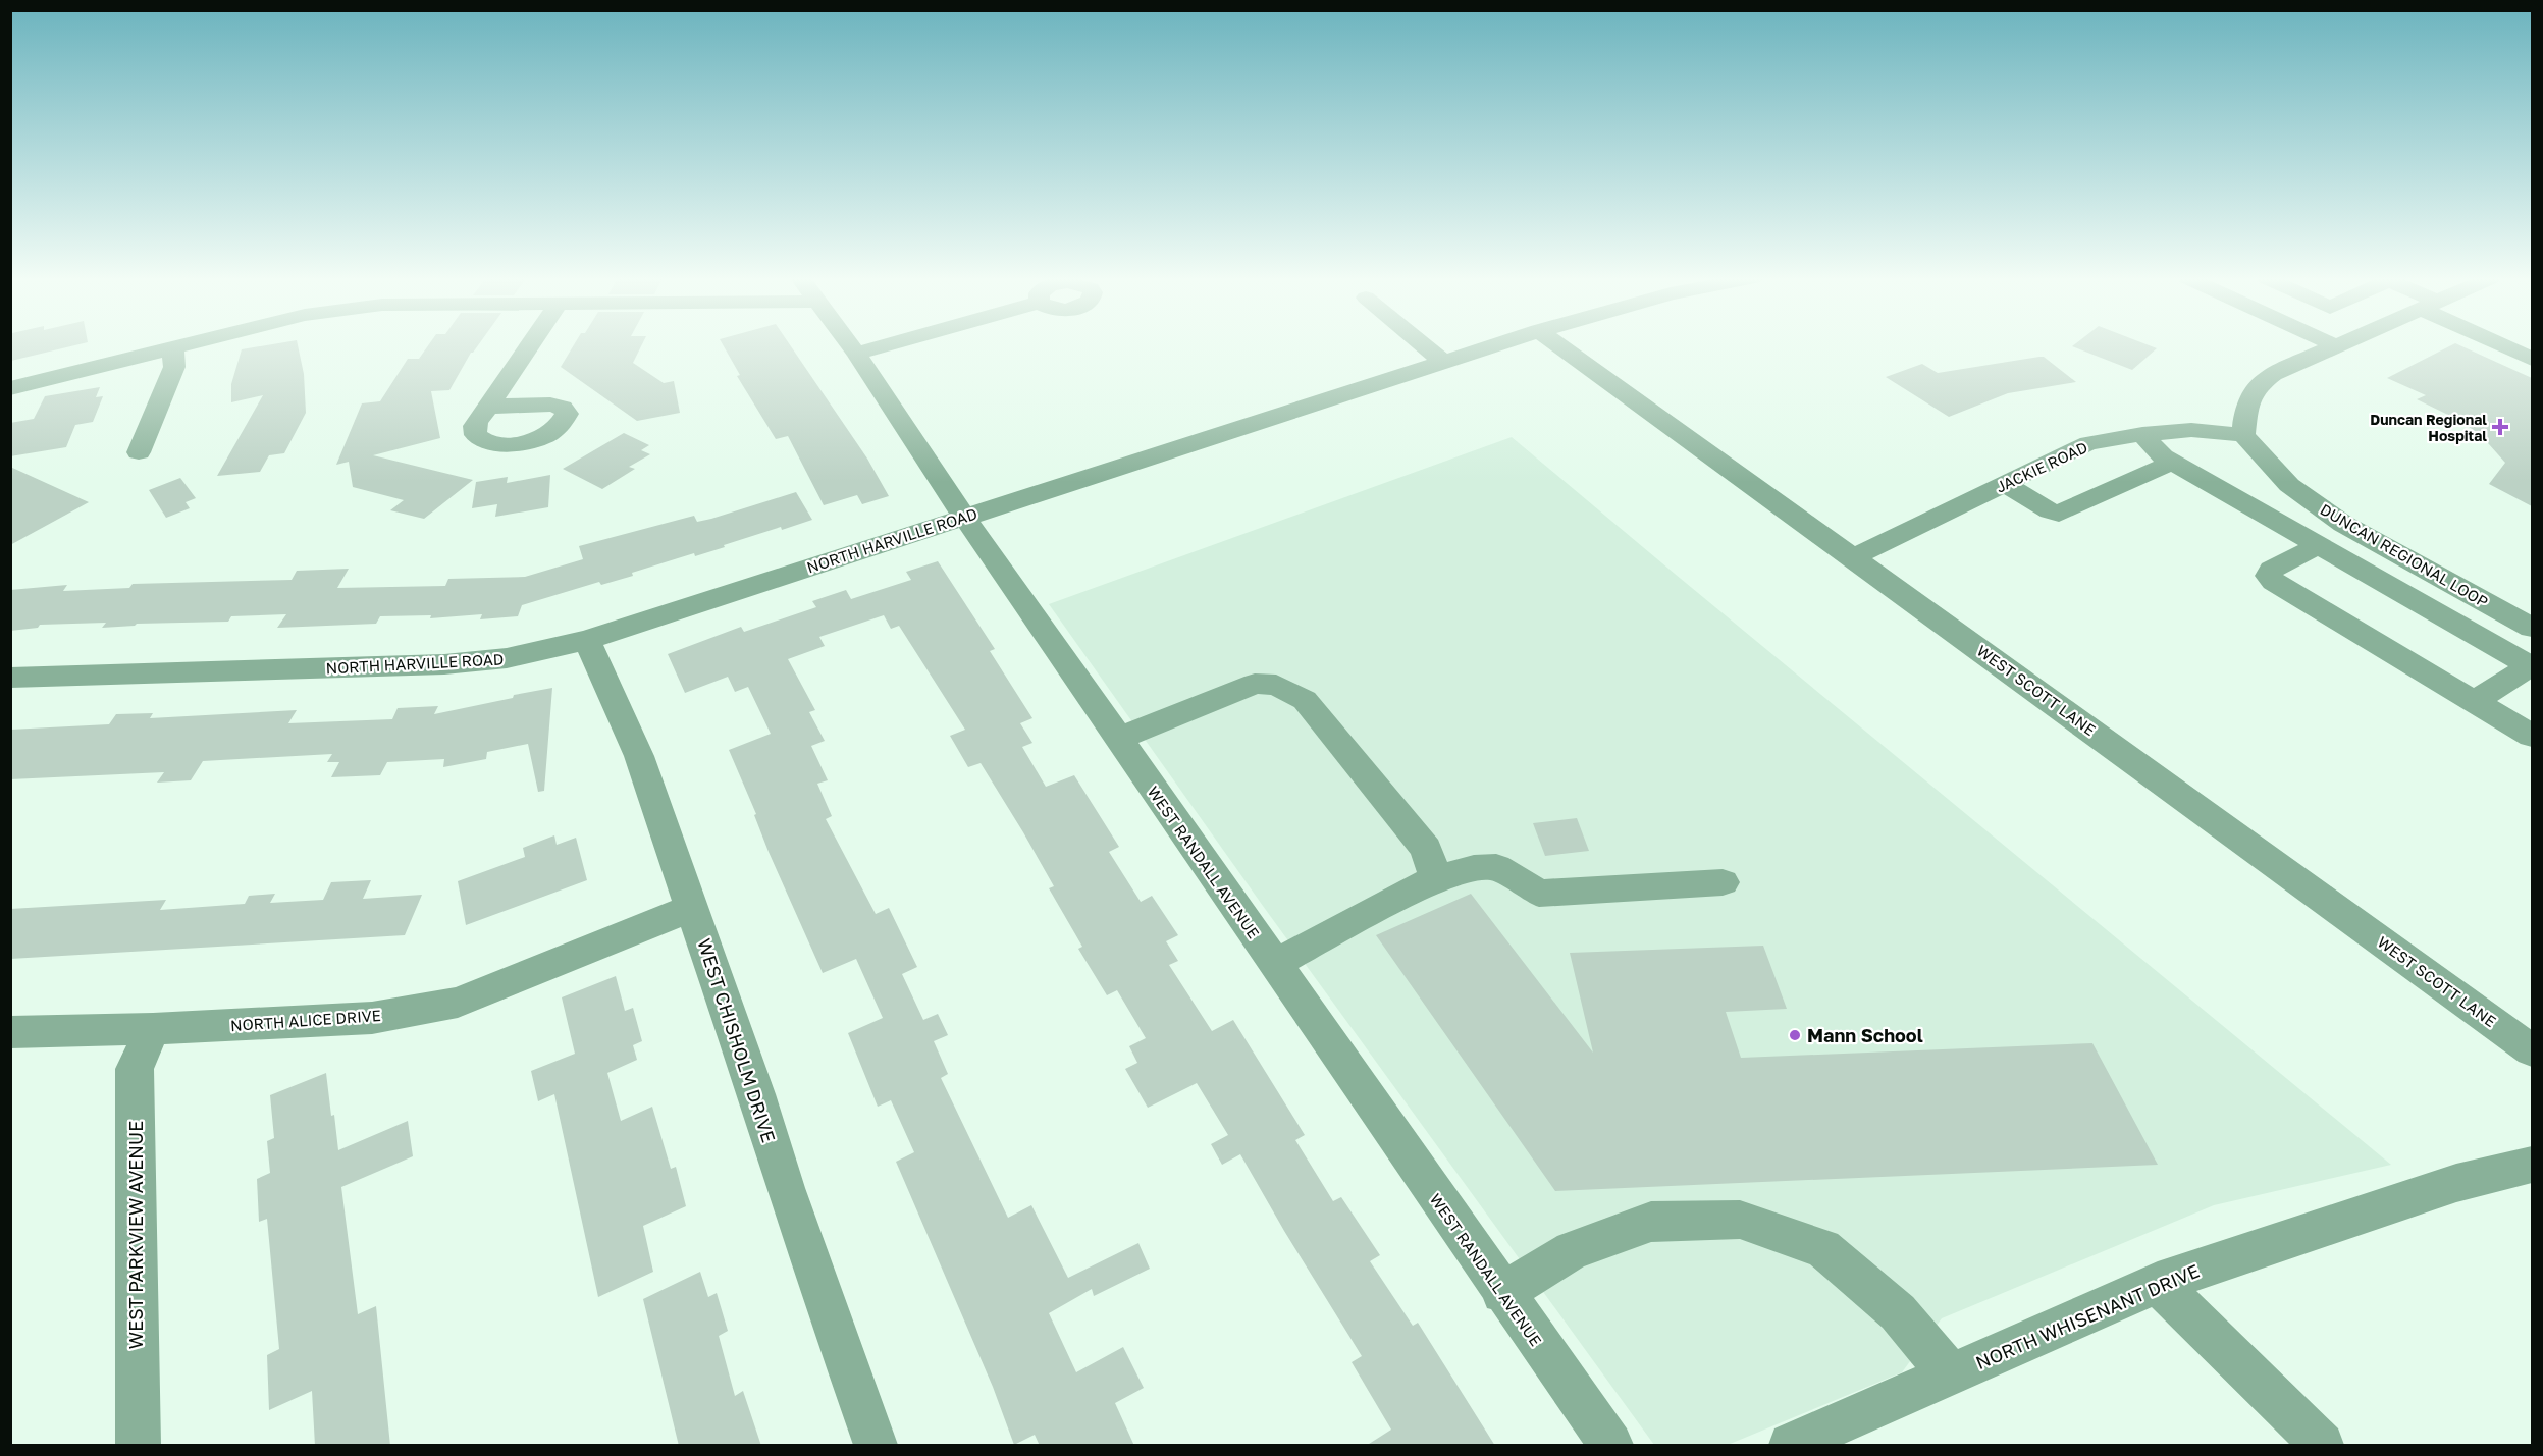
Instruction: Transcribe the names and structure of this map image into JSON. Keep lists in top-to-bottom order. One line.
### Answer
{"streets":{"street":["JACKIE ROAD","NORTH HARVILLE ROAD","DUNCAN REGIONAL LOOP","WEST SCOTT LANE","WEST RANDALL AVENUE","NORTH ALICE DRIVE","WEST CHISHOLM DRIVE","WEST PARKVIEW AVENUE","NORTH WHISENANT DRIVE"]},"crossings":[["JACKIE ROAD","DUNCAN REGIONAL LOOP"],["JACKIE ROAD","WEST SCOTT LANE"],["NORTH HARVILLE ROAD","WEST RANDALL AVENUE"],["NORTH HARVILLE ROAD","WEST CHISHOLM DRIVE"],["NORTH ALICE DRIVE","WEST CHISHOLM DRIVE"],["NORTH ALICE DRIVE","WEST PARKVIEW AVENUE"]],"places":{"health":["Duncan Regional Hospital"],"other":["Mann School"]}}
